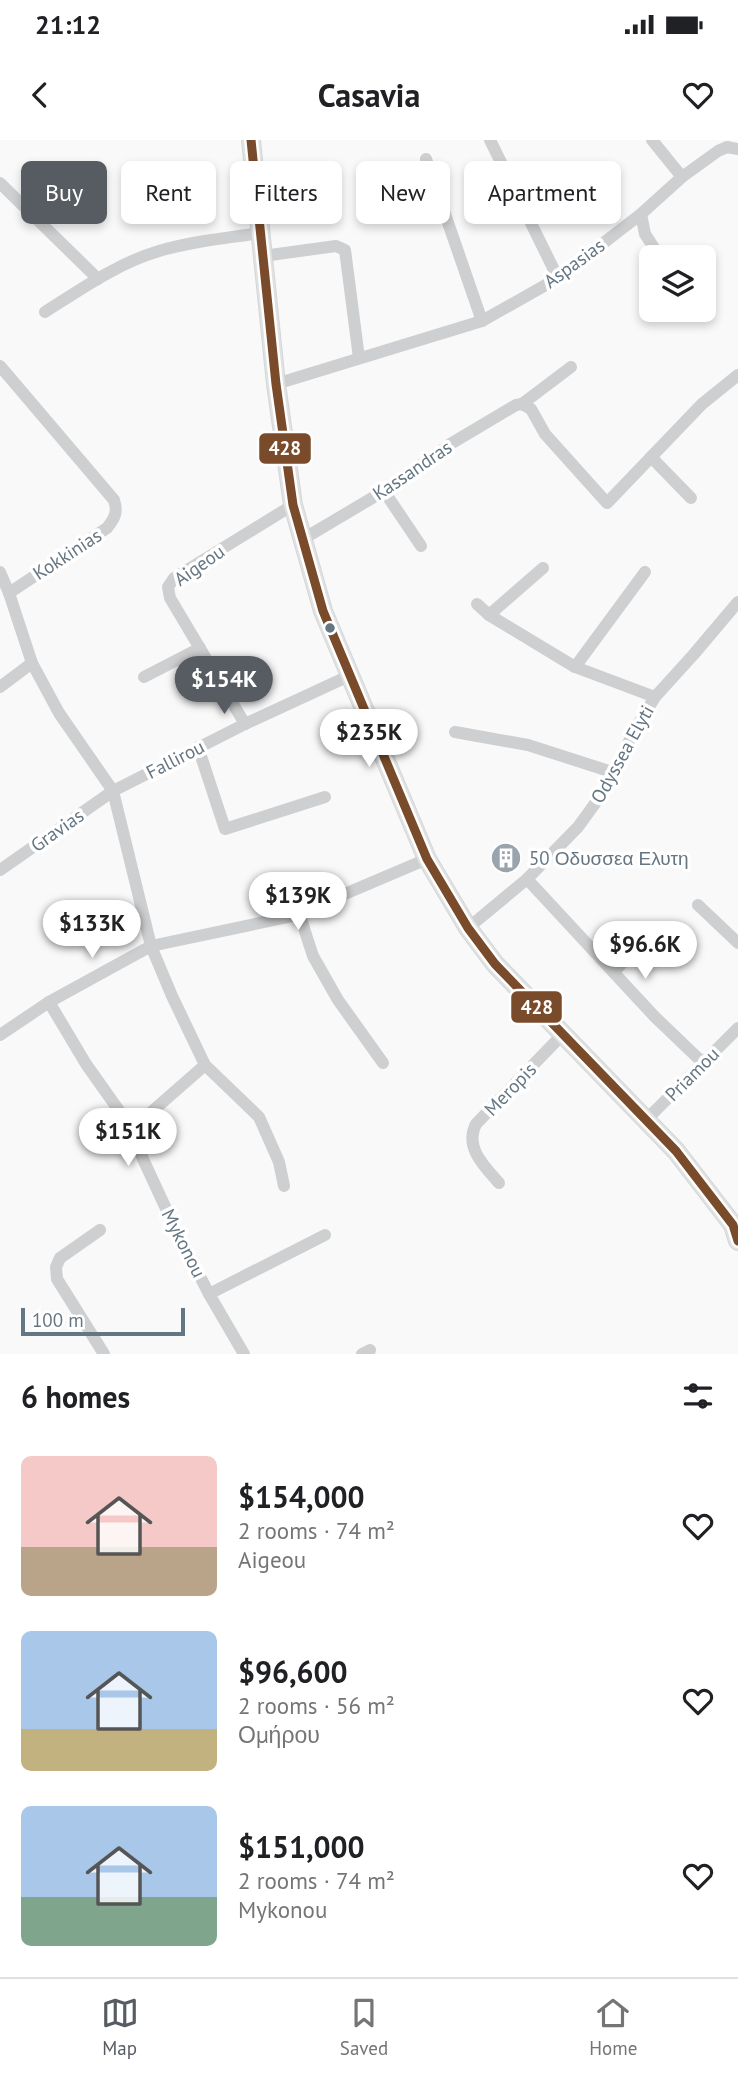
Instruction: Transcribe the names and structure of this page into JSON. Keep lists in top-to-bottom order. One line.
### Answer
{"streets":{"street":["Aspasias","Kassandras","Kokkinias","Aigeou","Odyssea Elyti","Fallirou","Gravias","Priamou","Meropis","Mykonou"]},"crossings":[["Aigeou","Fallirou"],["Fallirou","Gravias"]],"places":{"building":["50 Οδυσσεα Ελυτη"]},"lines":["transit line 428"],"scale_bar":"100 m","page":{"status":"21:12","header":"Casavia","chip":["Buy","Rent","Filters","New","Apartment"],"price":["$154K","$235K","$139K","$133K","$96.6K","$151K"],"scale":"100 m","heading":"6 homes","list":[{"name":"$154,000","note":"2 rooms · 74 m² · Aigeou"},{"name":"$96,600","note":"2 rooms · 56 m² · Ομήρου"},{"name":"$151,000","note":"2 rooms · 74 m² · Mykonou"}],"tabs":["Map","Saved","Home"]}}
